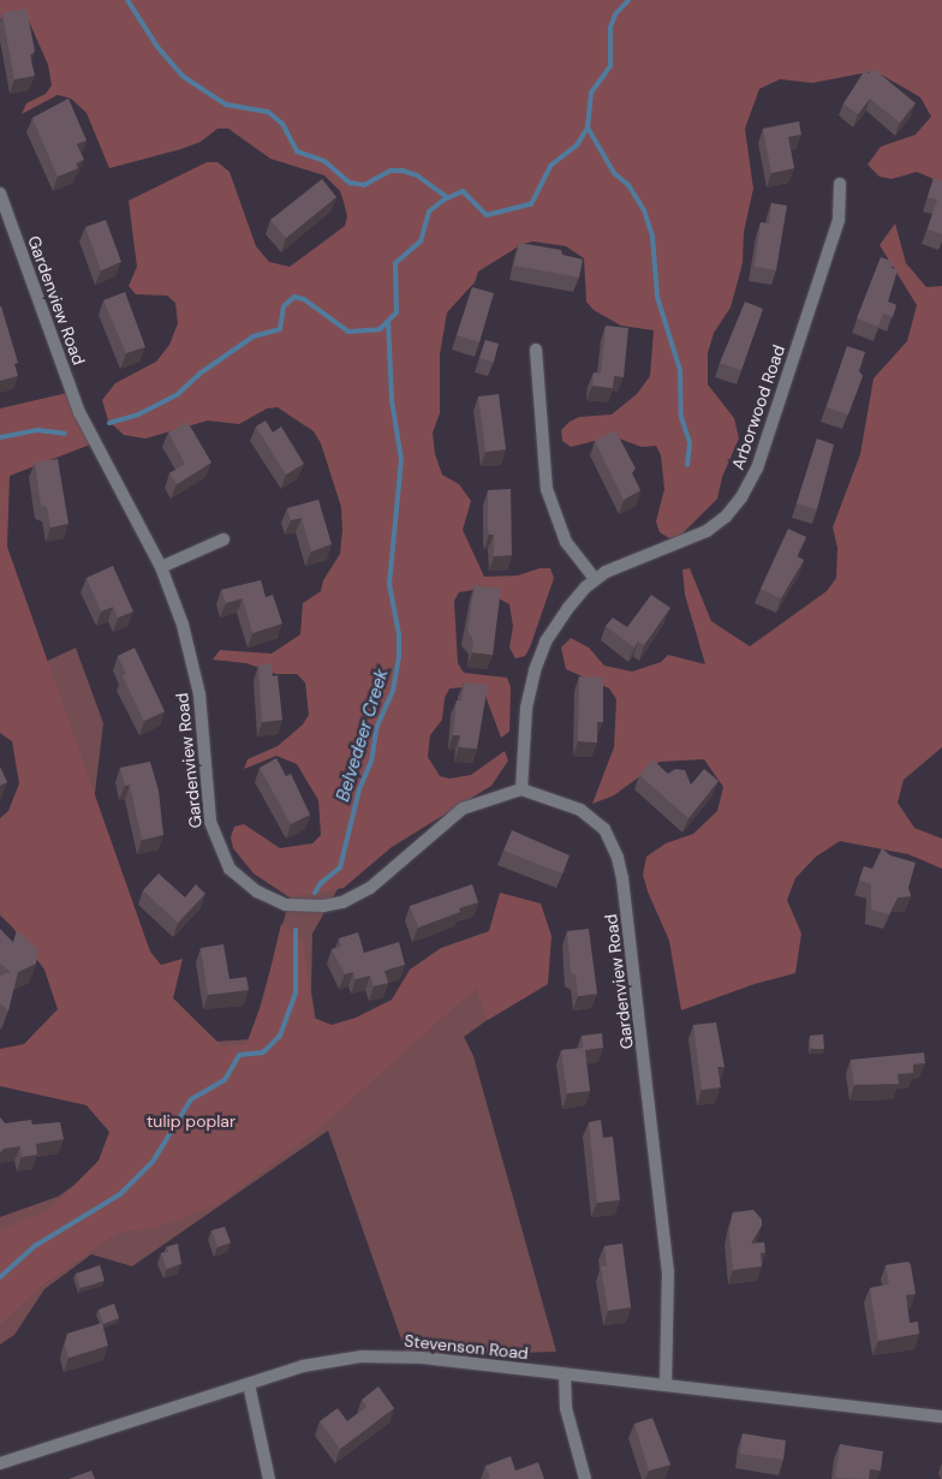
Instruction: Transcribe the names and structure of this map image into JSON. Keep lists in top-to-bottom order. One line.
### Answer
{"streets":{"street":["Gardenview Road","Arborwood Road","Stevenson Road"]},"crossings":[["Gardenview Road","Arborwood Road"],["Gardenview Road","Stevenson Road"]],"water":["Belvedeer Creek"],"parks":["tulip poplar"]}
